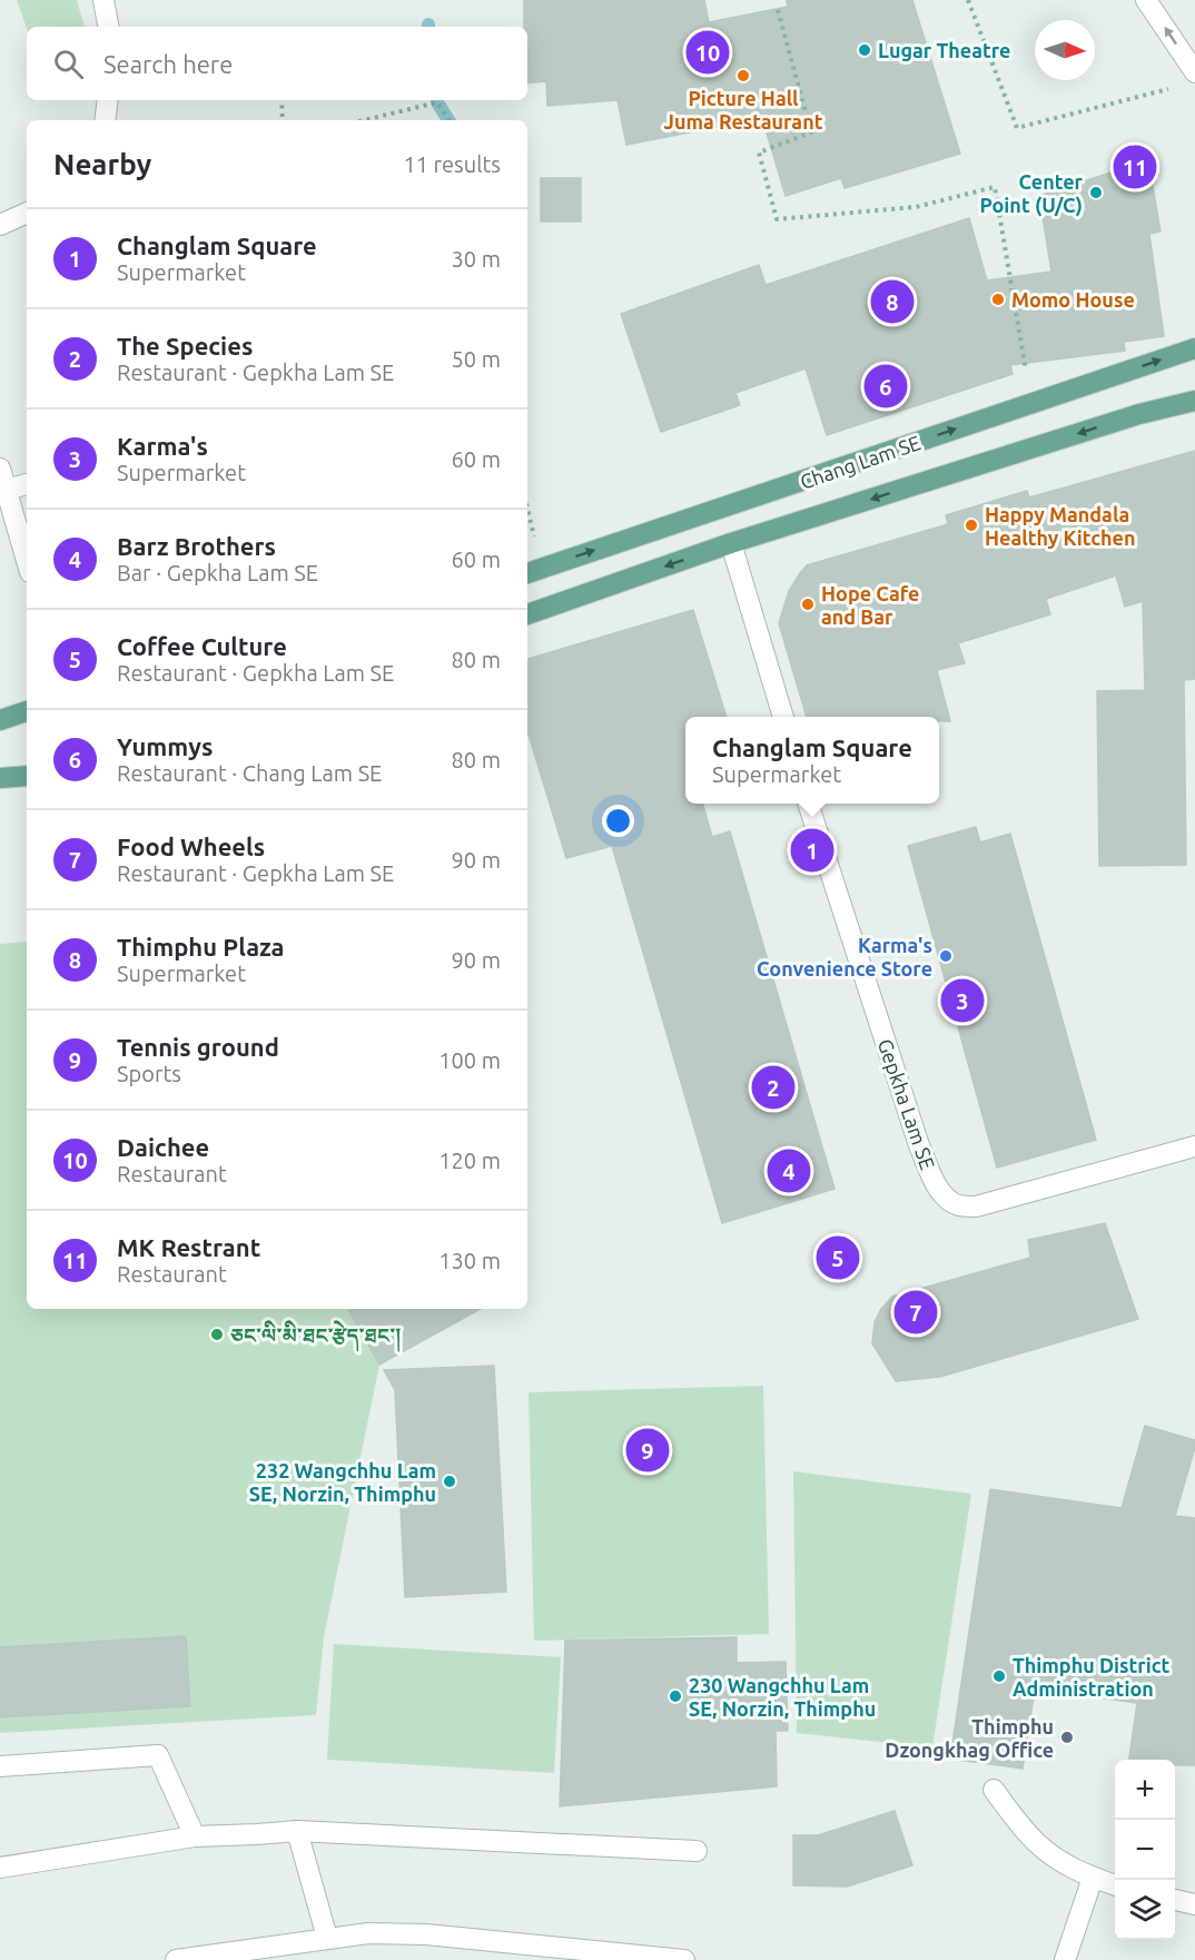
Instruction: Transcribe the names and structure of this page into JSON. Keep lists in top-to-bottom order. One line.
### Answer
{"streets":{"main road":["Chang Lam SE"],"street":["Gepkha Lam SE"]},"places":["Lugar Theatre","Picture Hall Juma Restaurant","Center Point (U/C)","Momo House","Happy Mandala Healthy Kitchen","Hope Cafe and Bar","Karma's Convenience Store","ཅང་ལི་མི་ཐང་རྩེད་ཐང་།","232 Wangchhu Lam SE, Norzin, Thimphu","Thimphu District Administration","230 Wangchhu Lam SE, Norzin, Thimphu","Thimphu Dzongkhag Office"],"north":"right","page":{"search":"Search here","pins":["10","11","8","6","1","3","2","4","5","7","9"],"heading":["Nearby","11 results"],"list":[{"mark":"1","name":"Changlam Square","note":"Supermarket","value":"30 m"},{"mark":"2","name":"The Species","note":"Restaurant · Gepkha Lam SE","value":"50 m"},{"mark":"3","name":"Karma's","note":"Supermarket","value":"60 m"},{"mark":"4","name":"Barz Brothers","note":"Bar · Gepkha Lam SE","value":"60 m"},{"mark":"5","name":"Coffee Culture","note":"Restaurant · Gepkha Lam SE","value":"80 m"},{"mark":"6","name":"Yummys","note":"Restaurant · Chang Lam SE","value":"80 m"},{"mark":"7","name":"Food Wheels","note":"Restaurant · Gepkha Lam SE","value":"90 m"},{"mark":"8","name":"Thimphu Plaza","note":"Supermarket","value":"90 m"},{"mark":"9","name":"Tennis ground","note":"Sports","value":"100 m"},{"mark":"10","name":"Daichee","note":"Restaurant","value":"120 m"},{"mark":"11","name":"MK Restrant","note":"Restaurant","value":"130 m"}],"popup":["Changlam Square","Supermarket"],"map_buttons":["+","−"]}}
